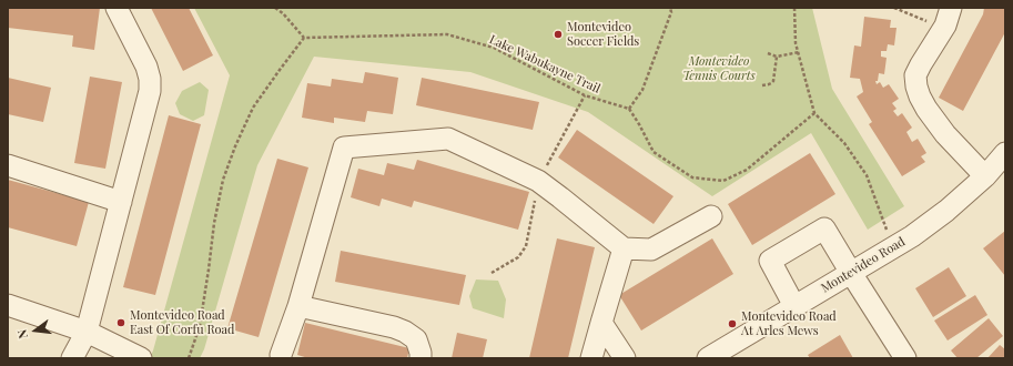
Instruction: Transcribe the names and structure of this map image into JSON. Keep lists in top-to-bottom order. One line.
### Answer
{"streets":{"street":["Montevideo Road"],"path":["Lake Wabukayne Trail"]},"parks":["Montevideo Tennis Courts"],"places":["Montevideo Soccer Fields","Montevideo Road East Of Corfu Road","Montevideo Road At Arles Mews"],"north":"left"}
